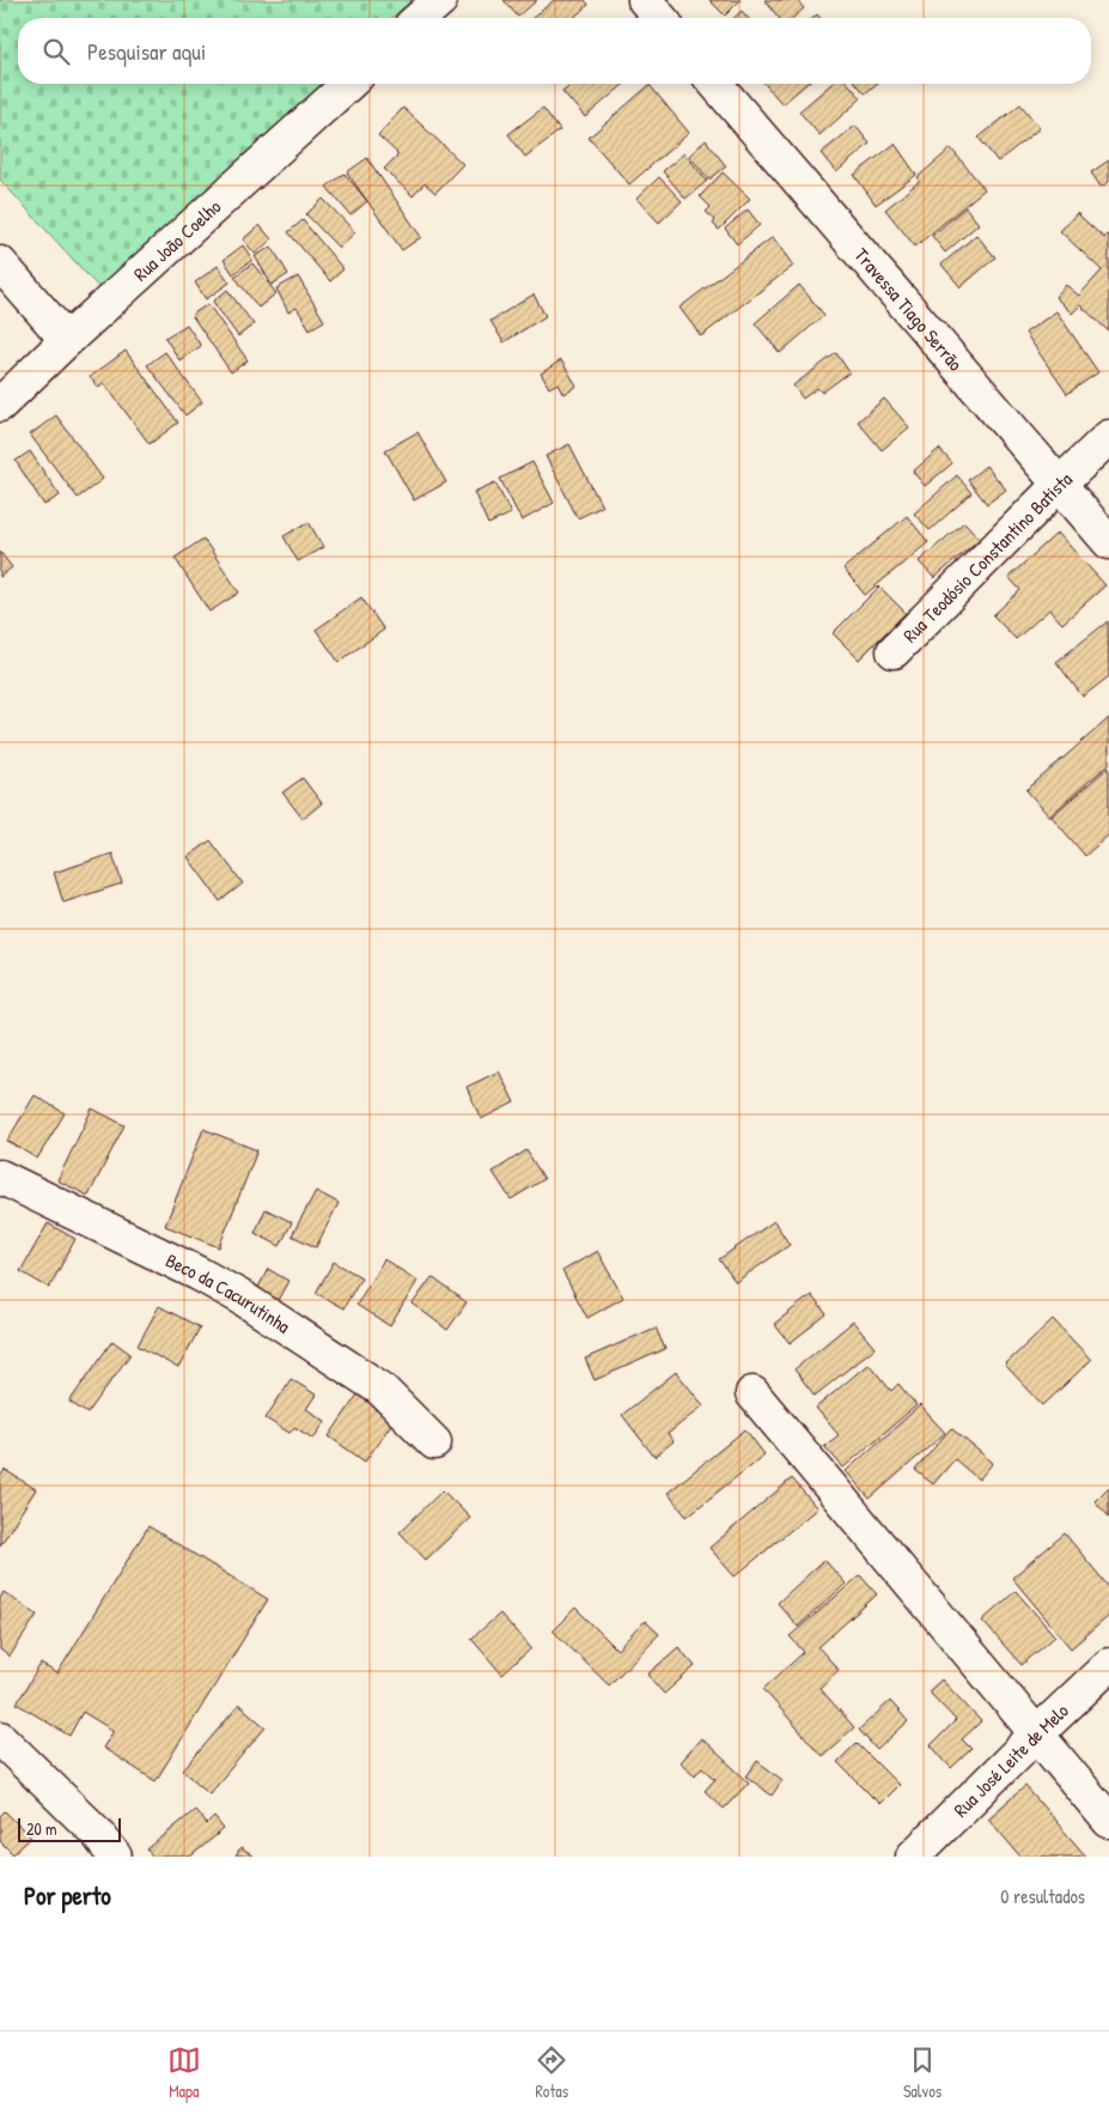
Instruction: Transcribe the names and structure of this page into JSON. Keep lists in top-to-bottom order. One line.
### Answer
{"streets":{"street":["Rua João Coelho","Travessa Tiago Serrão","Rua Teodósio Constantino Batista","Beco da Cacurutinha","Rua José Leite de Melo"]},"crossings":[["Travessa Tiago Serrão","Rua Teodósio Constantino Batista"]],"scale_bar":"20 m","page":{"search":"Pesquisar aqui","scale":"20 m","heading":["Por perto","0 resultados"],"nav":["Mapa","Rotas","Salvos"]}}
